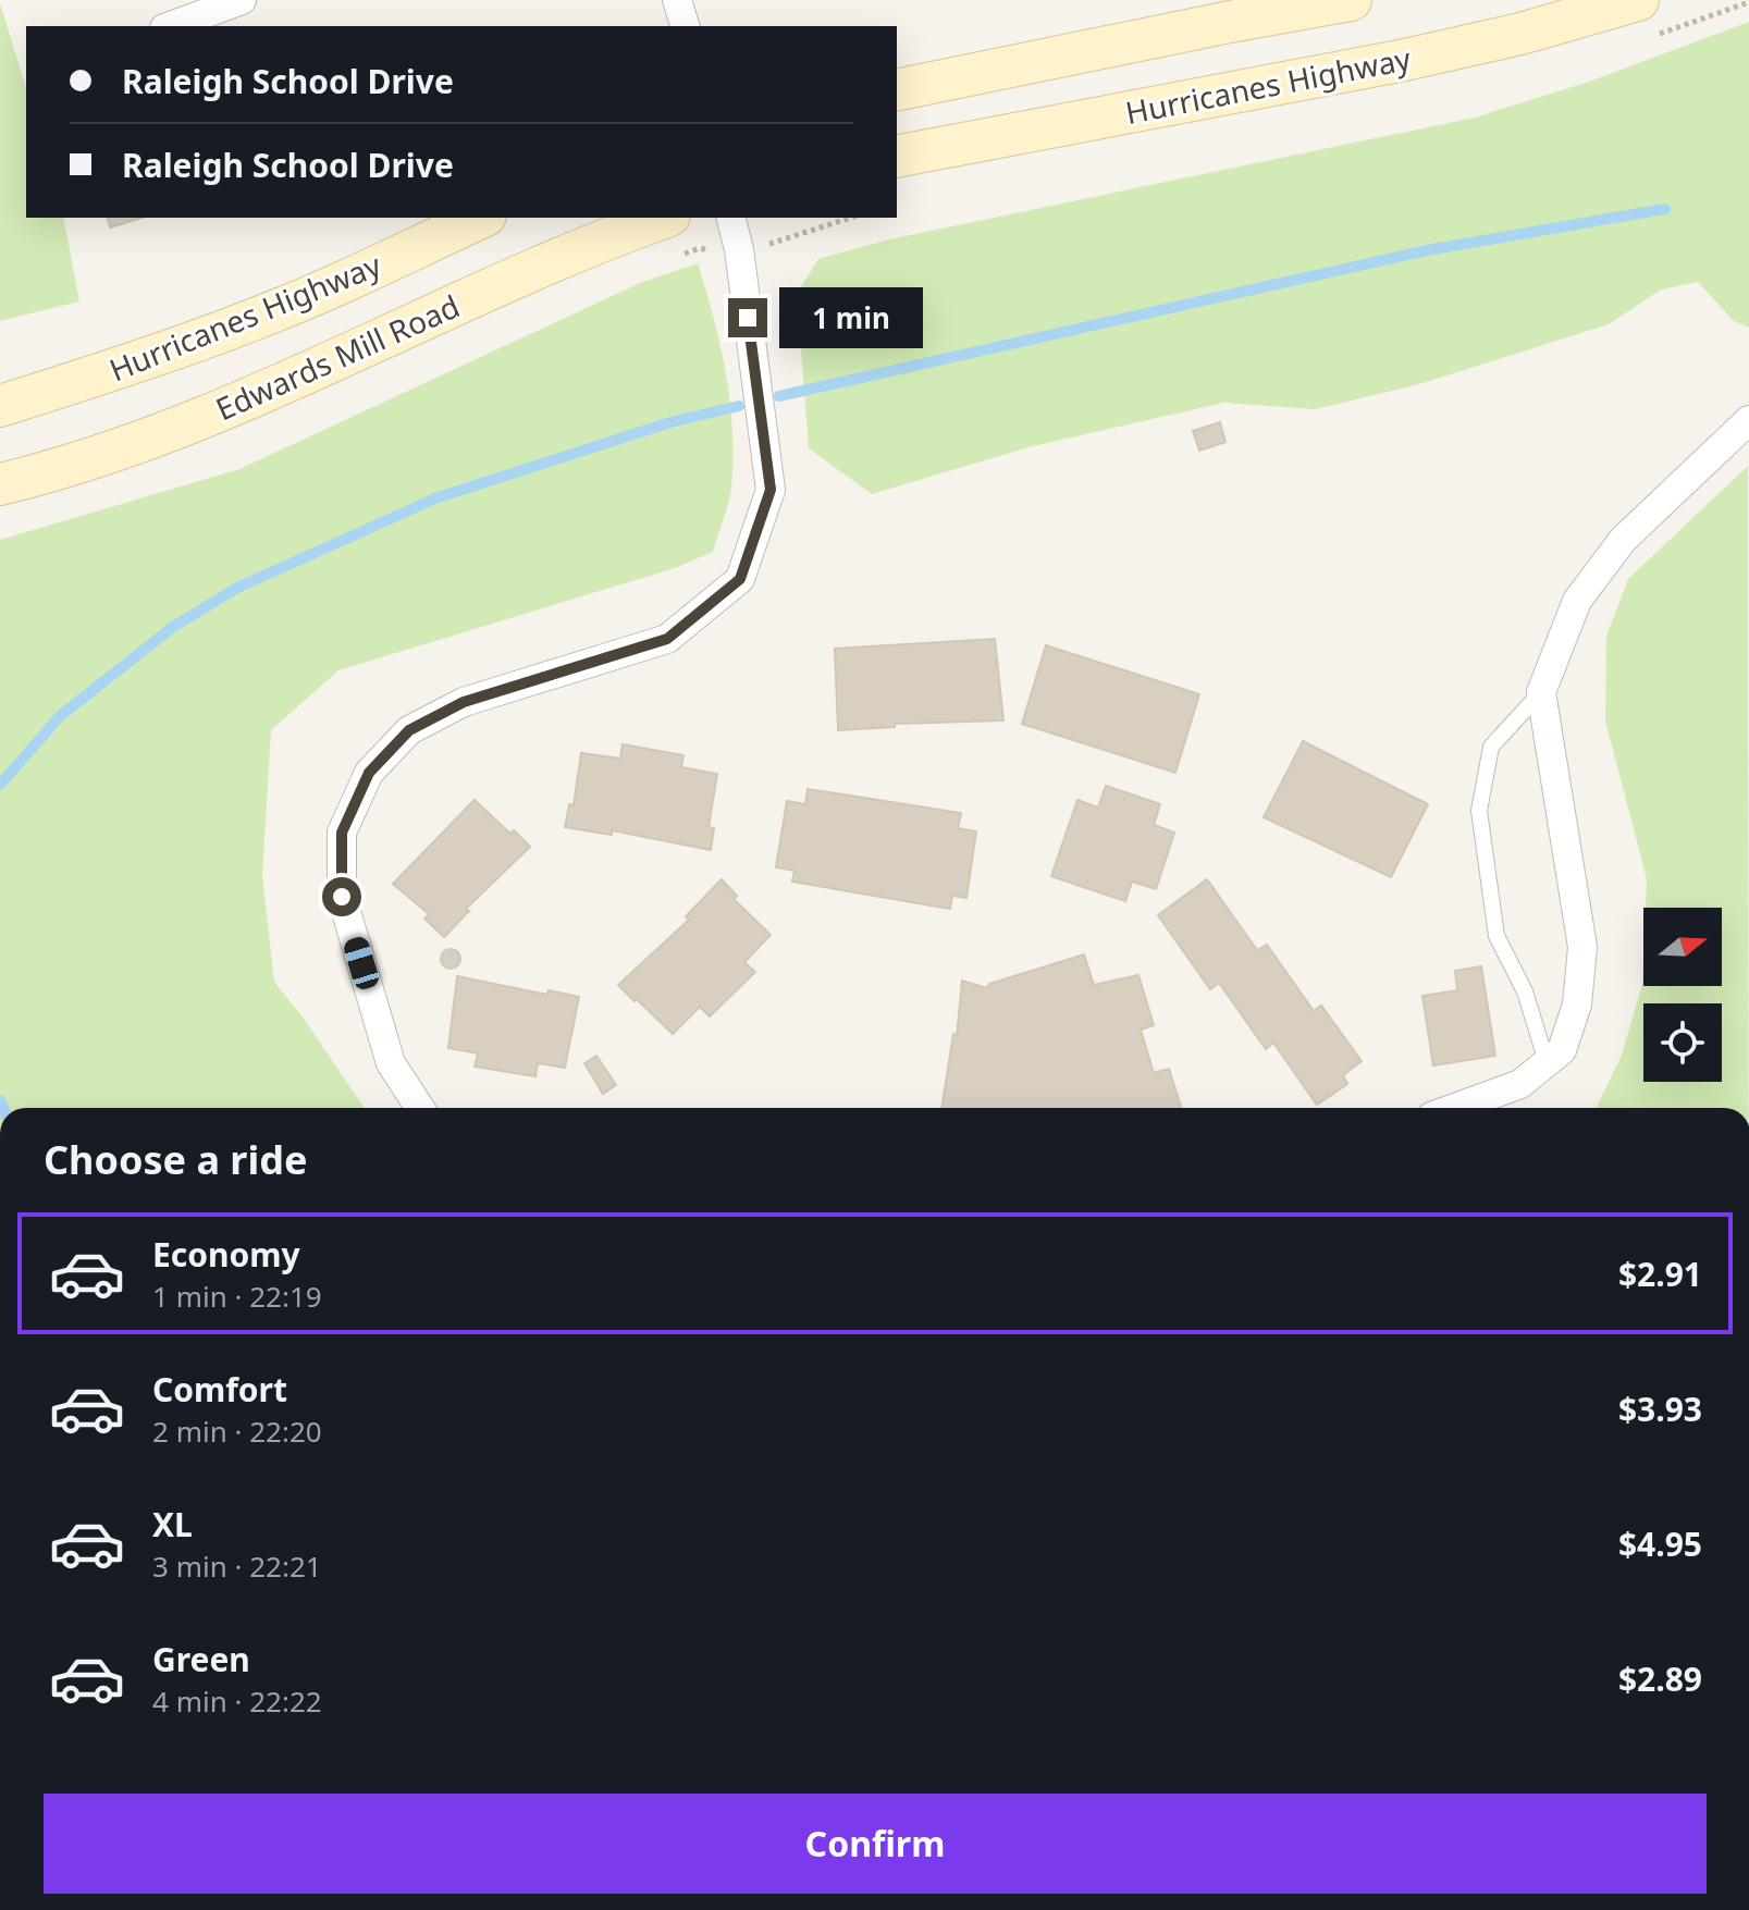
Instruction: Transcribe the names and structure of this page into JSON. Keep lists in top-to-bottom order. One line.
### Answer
{"streets":{"main road":["Hurricanes Highway","Edwards Mill Road"]},"north":"right","page":{"banner":["Raleigh School Drive","Raleigh School Drive"],"bubble":"1 min","heading":"Choose a ride","list":[{"name":"Economy","note":"1 min · 22:19","value":"$2.91"},{"name":"Comfort","note":"2 min · 22:20","value":"$3.93"},{"name":"XL","note":"3 min · 22:21","value":"$4.95"},{"name":"Green","note":"4 min · 22:22","value":"$2.89"}],"buttons":"Confirm"}}
